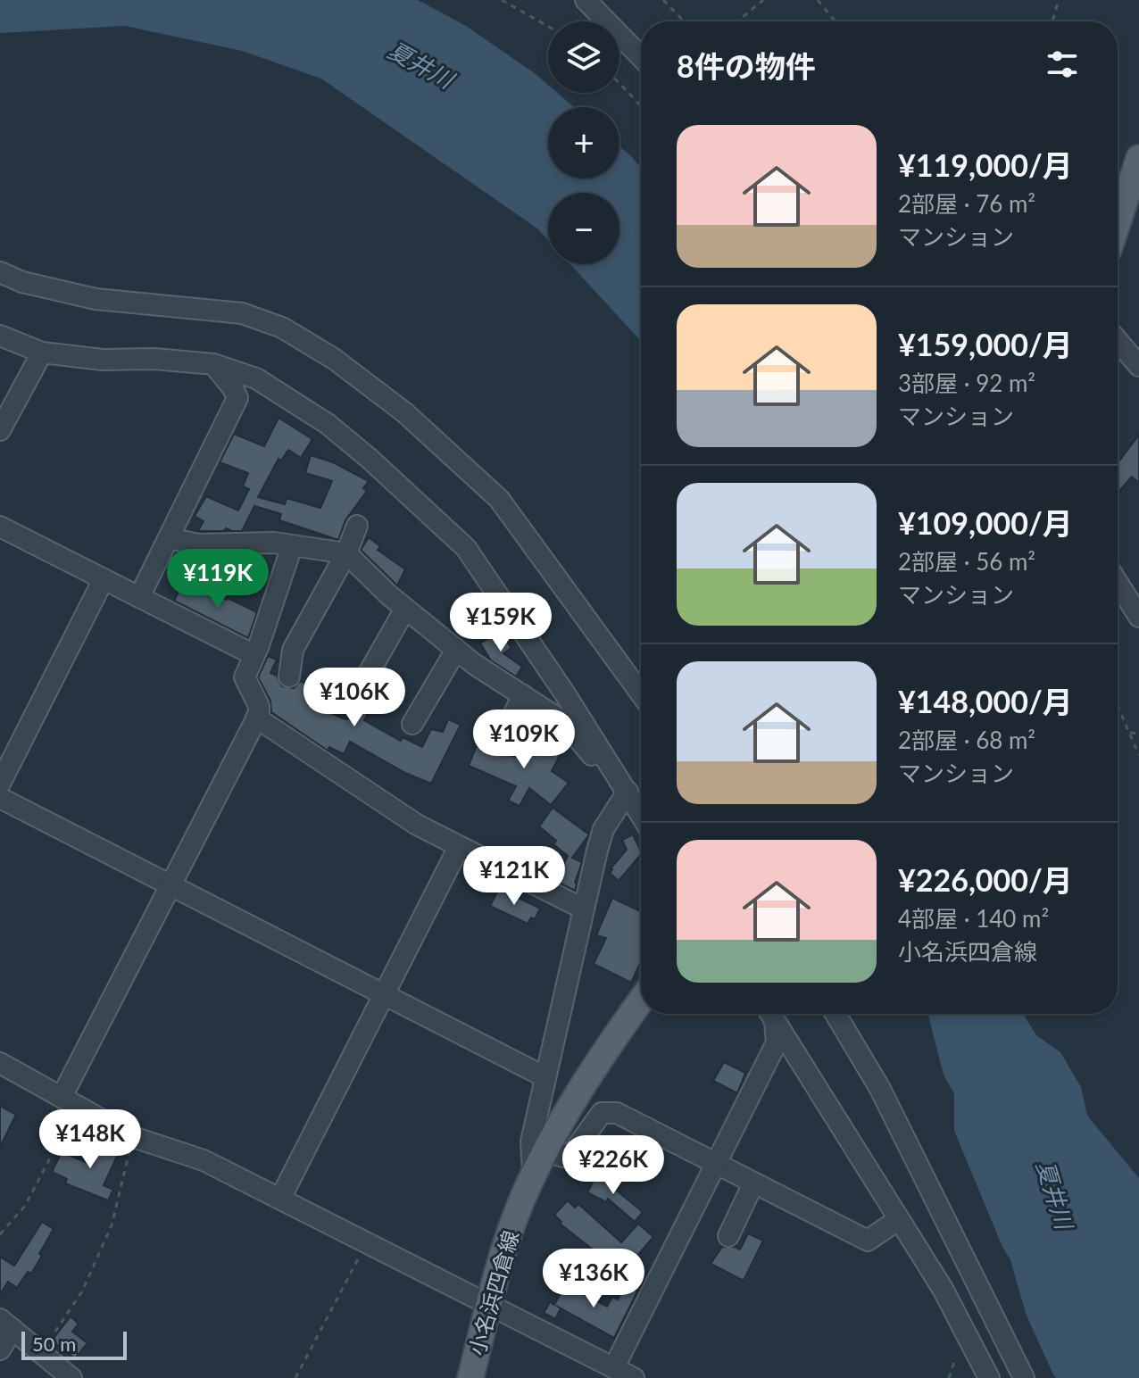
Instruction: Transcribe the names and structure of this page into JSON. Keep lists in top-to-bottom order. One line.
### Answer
{"streets":{"main road":["小名浜四倉線"]},"water":["夏井川"],"scale_bar":"50 m","page":{"map_buttons":["+","−"],"heading":"8件の物件","list":[{"name":"¥119,000/月","note":"2部屋 · 76 m² · マンション"},{"name":"¥159,000/月","note":"3部屋 · 92 m² · マンション"},{"name":"¥109,000/月","note":"2部屋 · 56 m² · マンション"},{"name":"¥148,000/月","note":"2部屋 · 68 m² · マンション"},{"name":"¥226,000/月","note":"4部屋 · 140 m² · 小名浜四倉線"}],"price":["¥119K","¥159K","¥106K","¥109K","¥121K","¥148K","¥226K","¥136K"],"scale":"50 m"}}
